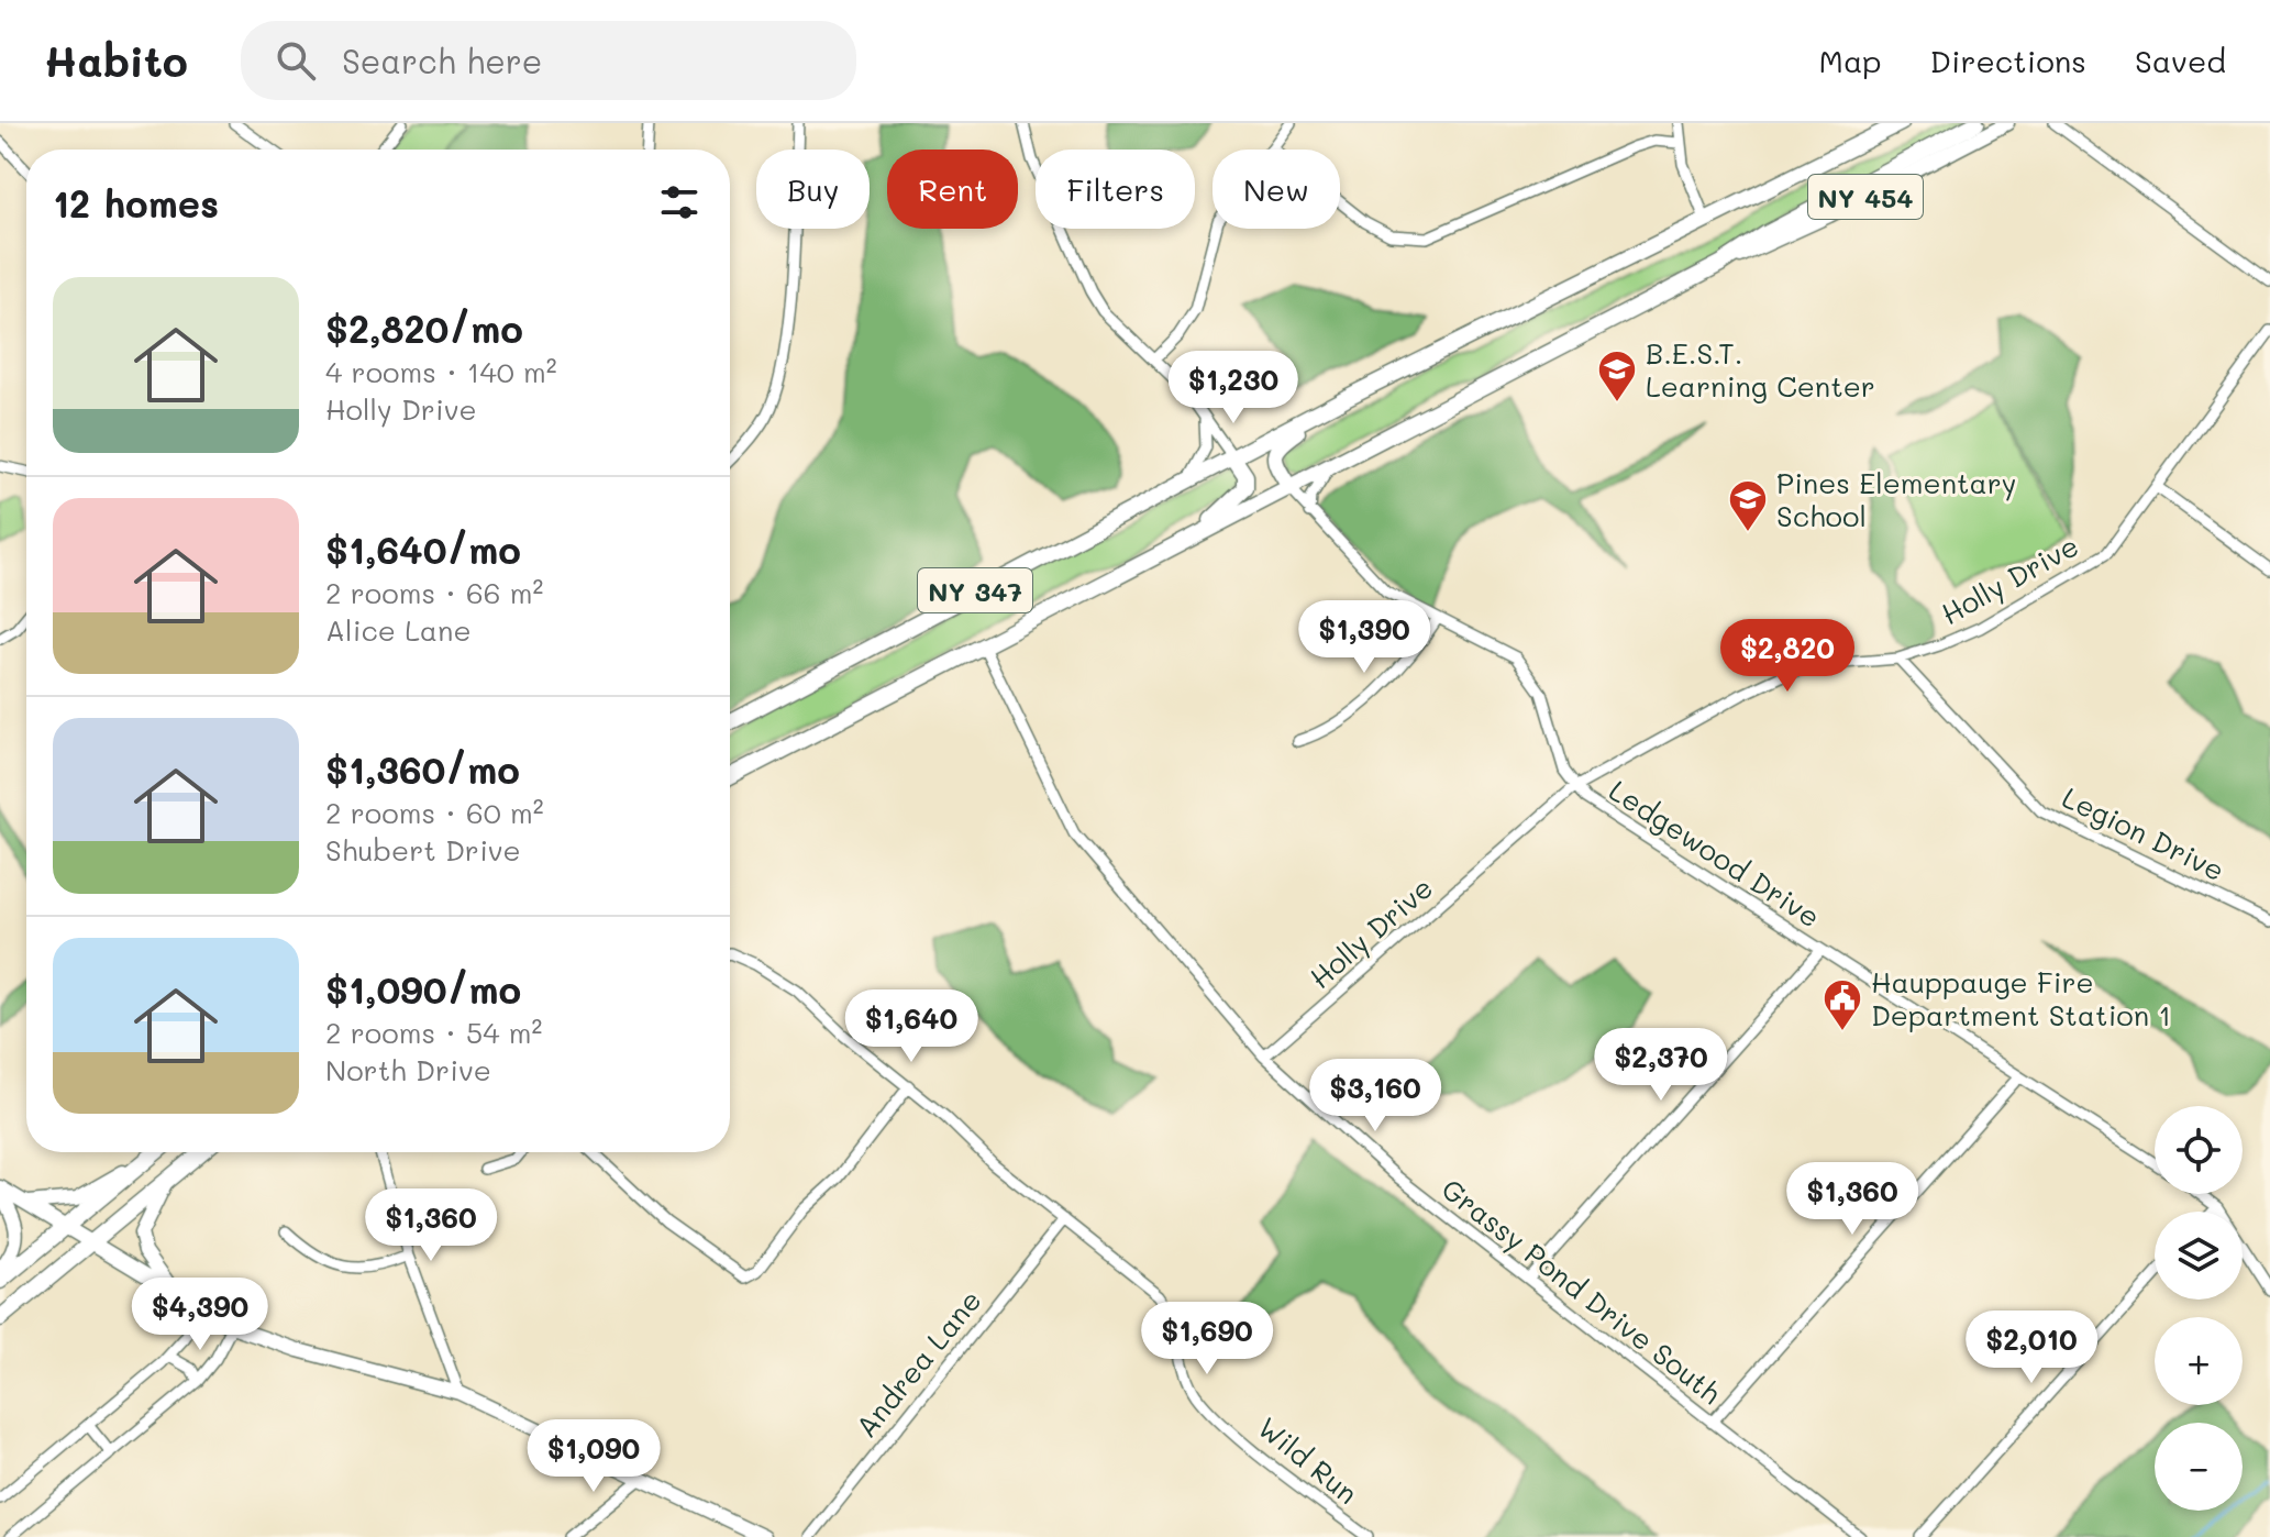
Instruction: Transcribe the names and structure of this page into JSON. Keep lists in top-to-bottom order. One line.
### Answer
{"streets":{"highway":["NY 347"],"main road":["NY 454"],"street":["Holly Drive","Legion Drive","Ledgewood Drive","Grassy Pond Drive South","Andrea Lane","Wild Run"]},"crossings":[["NY 454","NY 347"],["Holly Drive","Legion Drive"],["Holly Drive","Ledgewood Drive"],["Holly Drive","Grassy Pond Drive South"],["NY 347","Ledgewood Drive"],["NY 347","Grassy Pond Drive South"],["Andrea Lane","Wild Run"]],"places":{"school or university":["B.E.S.T. Learning Center","Pines Elementary School"],"public building":["Hauppauge Fire Department Station 1"]},"page":{"header":"Habito","search":"Search here","nav":["Map","Directions","Saved"],"chip":["Buy","Rent","Filters","New"],"heading":"12 homes","list":[{"name":"$2,820/mo","note":"4 rooms · 140 m² · Holly Drive"},{"name":"$1,640/mo","note":"2 rooms · 66 m² · Alice Lane"},{"name":"$1,360/mo","note":"2 rooms · 60 m² · Shubert Drive"},{"name":"$1,090/mo","note":"2 rooms · 54 m² · North Drive"}],"price":["$1,230","$1,390","$2,820","$1,640","$2,370","$3,160","$1,360","$1,360","$4,390","$1,690","$2,010","$1,090"],"map_buttons":["+","−"]}}
